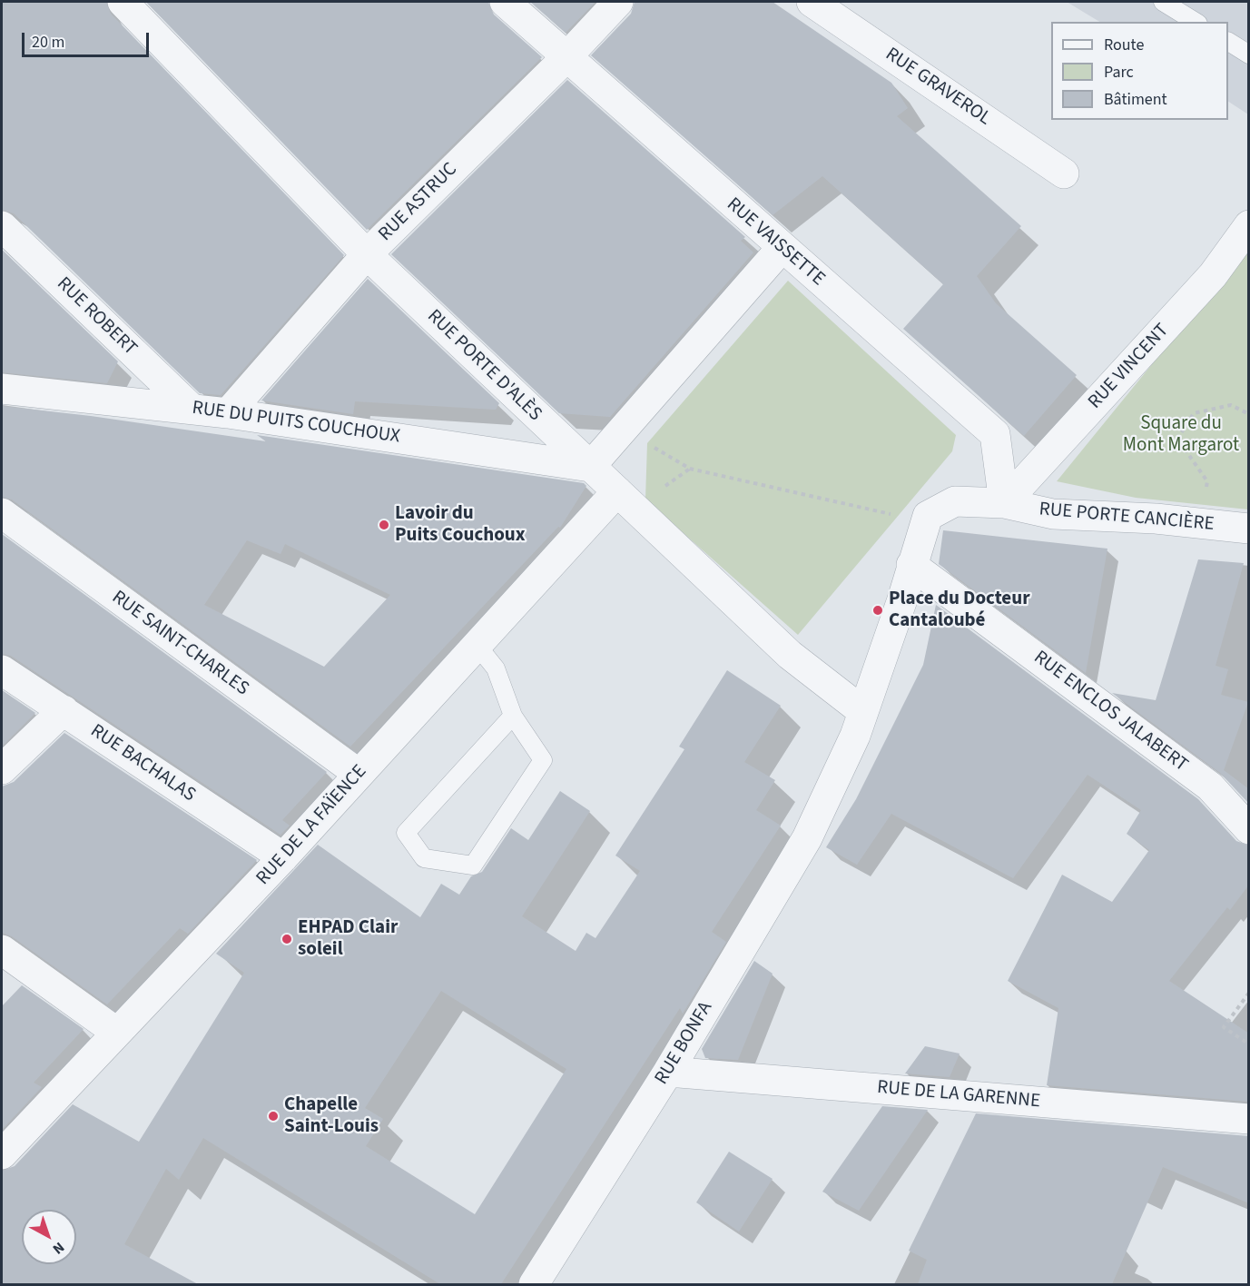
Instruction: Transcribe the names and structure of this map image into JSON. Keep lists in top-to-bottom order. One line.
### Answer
{"streets":{"street":["RUE GRAVEROL","RUE ASTRUC","RUE VAISSETTE","RUE ROBERT","RUE PORTE D'ALÈS","RUE VINCENT","RUE DU PUITS COUCHOUX","RUE PORTE CANCIÈRE","RUE SAINT-CHARLES","RUE ENCLOS JALABERT","RUE BACHALAS","RUE DE LA FAÏENCE","RUE BONFA","RUE DE LA GARENNE"]},"crossings":[["RUE ASTRUC","RUE VAISSETTE"],["RUE ASTRUC","RUE PORTE D'ALÈS"],["RUE ASTRUC","RUE DU PUITS COUCHOUX"],["RUE VAISSETTE","RUE VINCENT"],["RUE VAISSETTE","RUE PORTE CANCIÈRE"],["RUE ROBERT","RUE DU PUITS COUCHOUX"],["RUE PORTE D'ALÈS","RUE DU PUITS COUCHOUX"],["RUE PORTE D'ALÈS","RUE DE LA FAÏENCE"],["RUE PORTE D'ALÈS","RUE BONFA"],["RUE VINCENT","RUE PORTE CANCIÈRE"],["RUE SAINT-CHARLES","RUE DE LA FAÏENCE"],["RUE BACHALAS","RUE DE LA FAÏENCE"],["RUE BONFA","RUE DE LA GARENNE"]],"parks":["Square du Mont Margarot"],"places":["Lavoir du Puits Couchoux","Place du Docteur Cantaloubé","EHPAD Clair soleil","Chapelle Saint-Louis"],"legend":["Route","Parc","Bâtiment"],"scale_bar":"20 m","north":"bottom right"}
